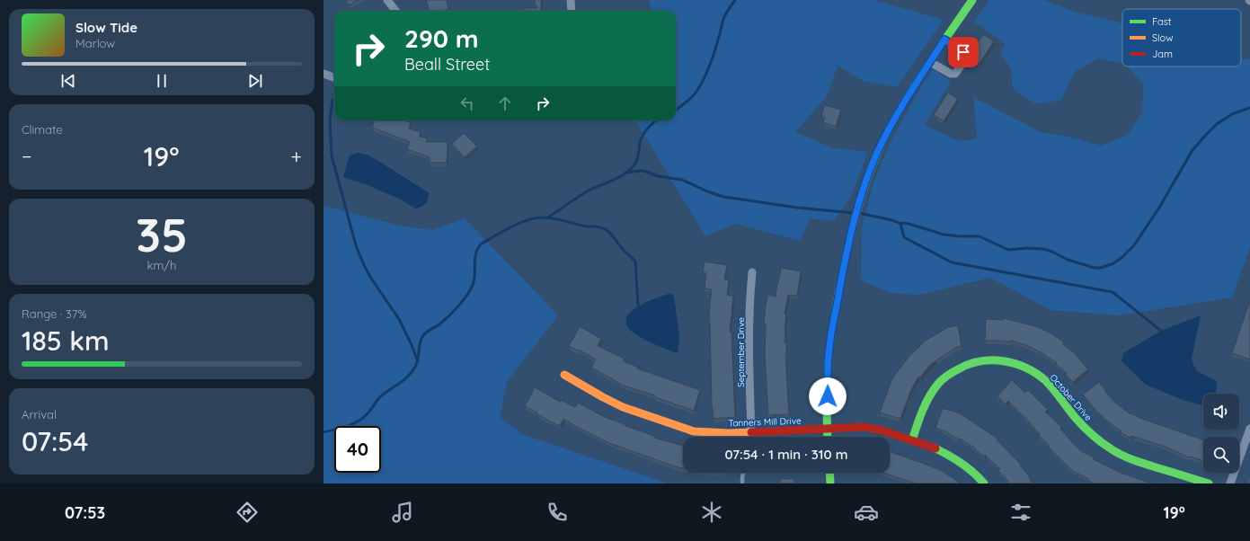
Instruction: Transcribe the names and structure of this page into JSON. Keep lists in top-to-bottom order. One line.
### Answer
{"streets":{"street":["September Drive","October Drive","Tanners Mill Drive"]},"crossings":[["September Drive","Tanners Mill Drive"],["October Drive","Tanners Mill Drive"]],"legend":["Fast","Slow","Jam"],"page":{"turn":["290 m","Beall Street"],"song":["Slow Tide","Marlow"],"tile":["Climate",["35","km/h"],["Range · 37%","185 km"],["Arrival","07:54"]],"heat":["−","19°","+"],"limit":"40","trip":"07:54 · 1 min · 310 m","tabs":["07:53","19°"]}}
